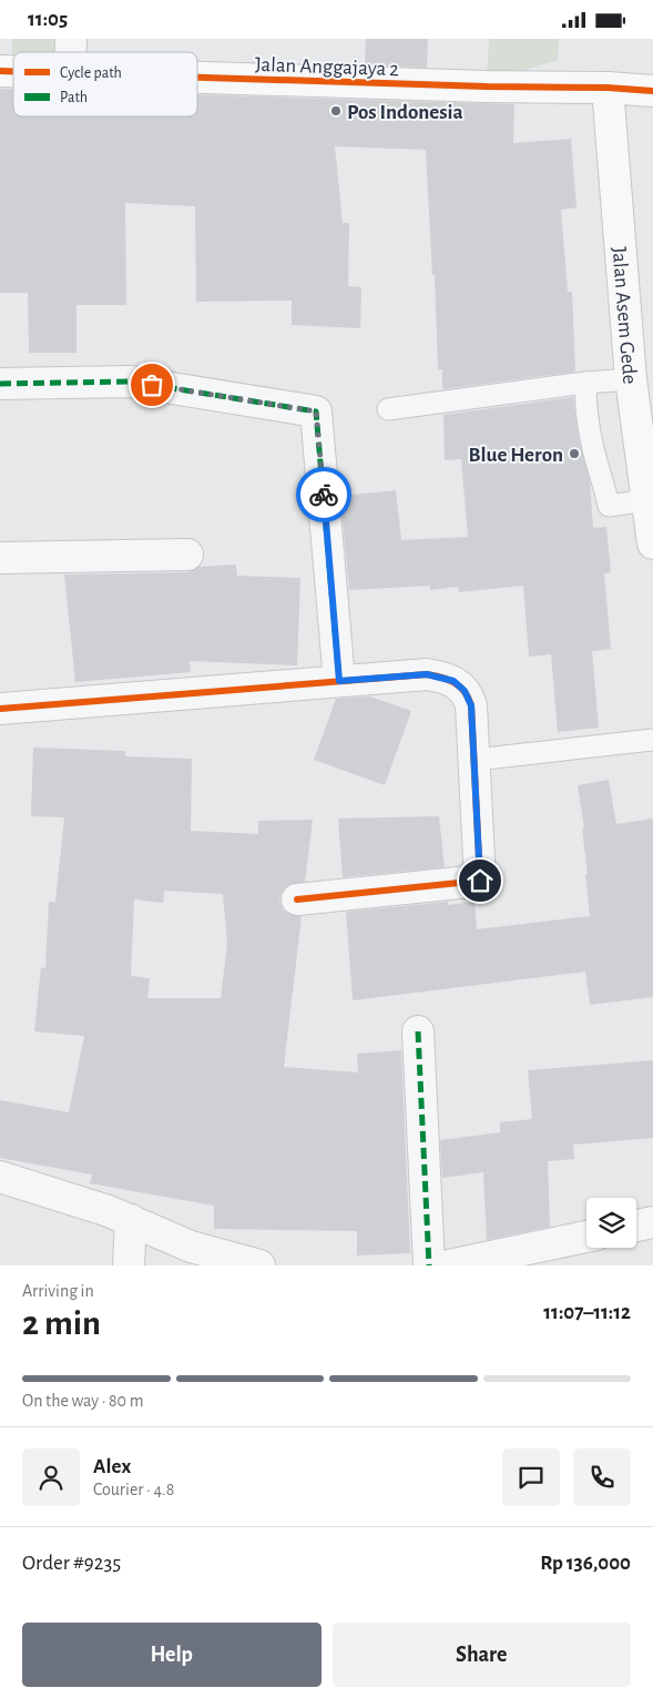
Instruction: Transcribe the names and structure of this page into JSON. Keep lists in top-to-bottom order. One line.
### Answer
{"streets":{"street":["Jalan Anggajaya 2","Jalan Asem Gede"]},"crossings":[["Jalan Anggajaya 2","Jalan Asem Gede"]],"places":["Pos Indonesia","Blue Heron"],"legend":["Cycle path","Path"],"page":{"status":"11:05","heading":["2 min","Arriving in","11:07–11:12"],"panel":["Alex","Courier · 4.8","Order #9235","Rp 136,000"],"bar":"On the way · 80 m","buttons":["Help","Share"]}}
